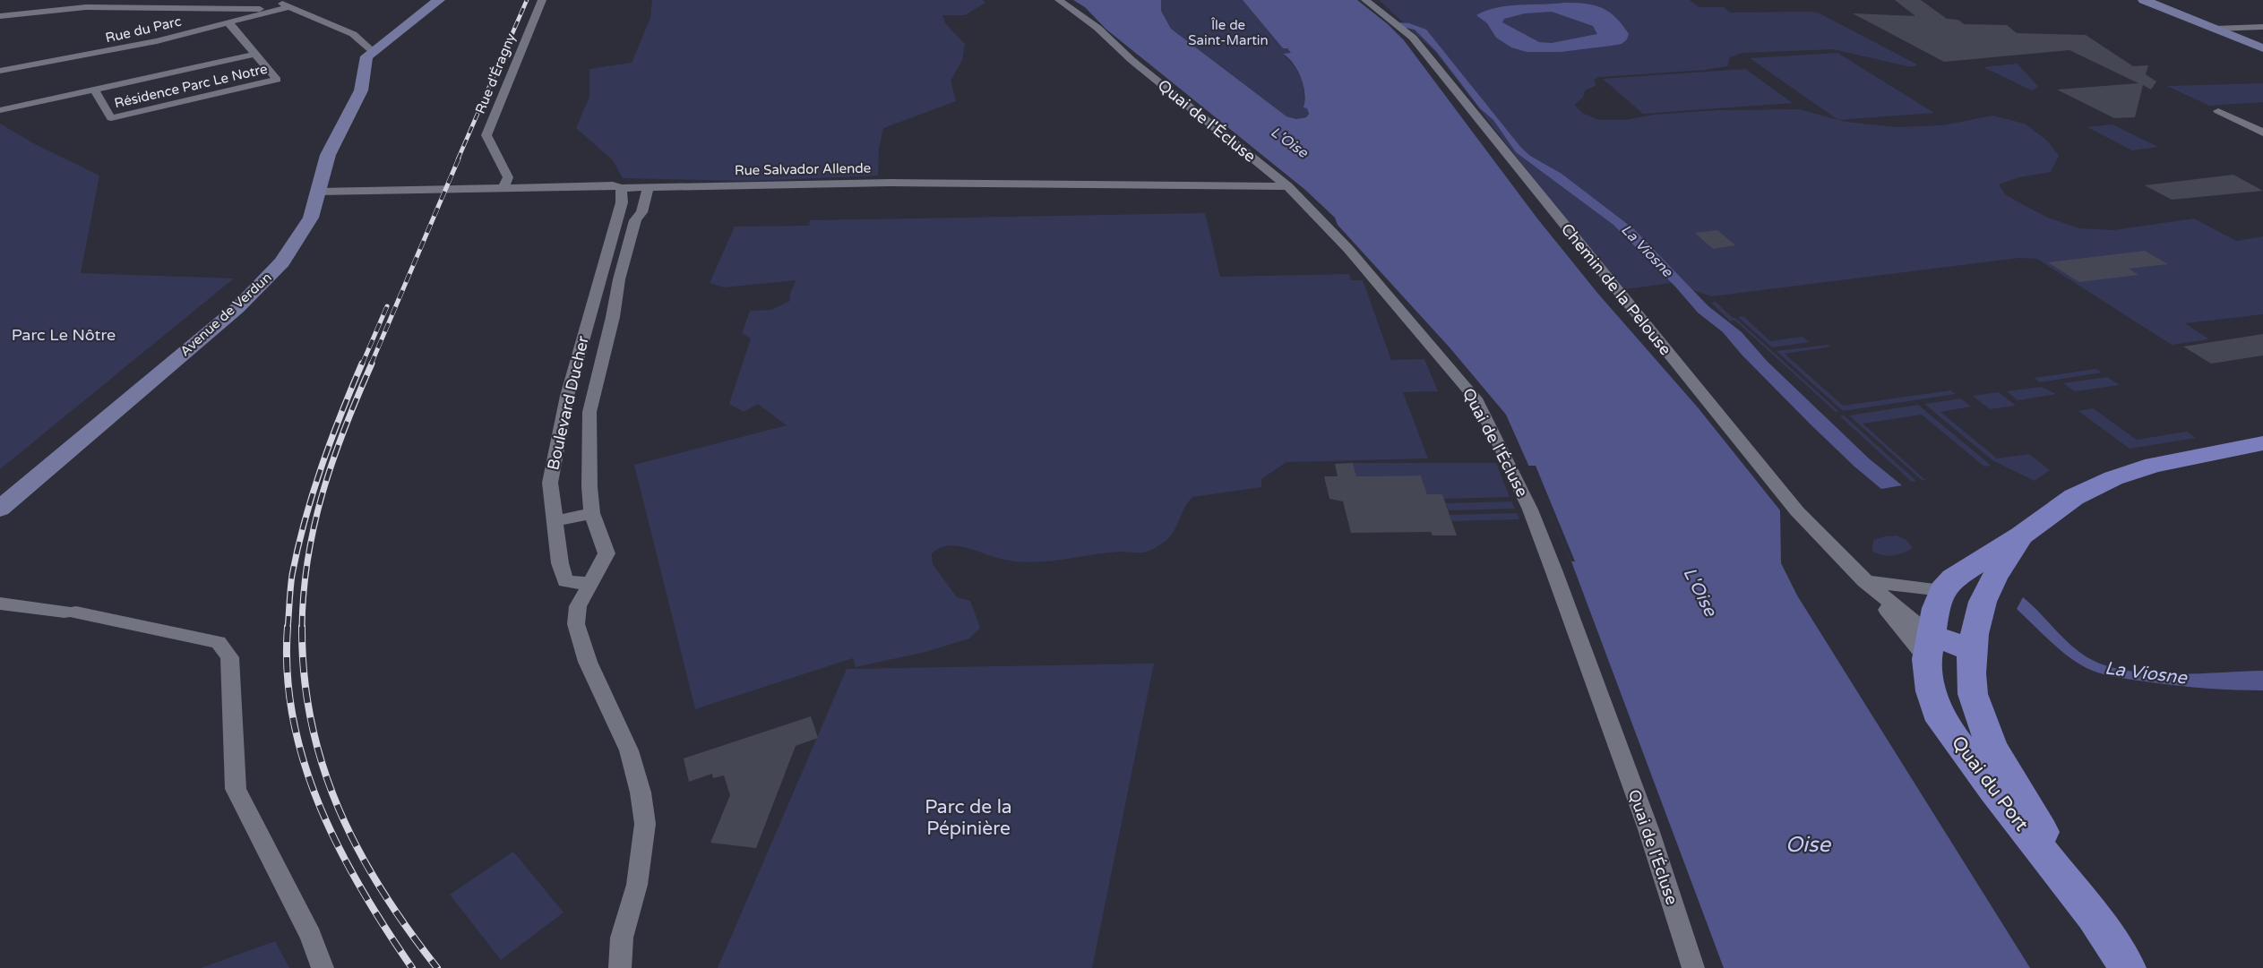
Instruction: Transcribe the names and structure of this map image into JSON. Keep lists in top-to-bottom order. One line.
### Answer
{"streets":{"main road":["Avenue de Verdun","Quai du Port"],"street":["Rue du Parc","Rue d'Éragny","Résidence Parc Le Notre","Quai de l'Écluse","Rue Salvador Allende","Chemin de la Pelouse","Boulevard Ducher"]},"crossings":[["Rue du Parc","Résidence Parc Le Notre"],["Rue d'Éragny","Rue Salvador Allende"],["Quai de l'Écluse","Rue Salvador Allende"],["Rue Salvador Allende","Avenue de Verdun"],["Rue Salvador Allende","Boulevard Ducher"],["Chemin de la Pelouse","Quai du Port"]],"water":["L'Oise","La Viosne","Oise"],"parks":["Île de Saint-Martin","Parc Le Nôtre","Parc de la Pépinière"]}
